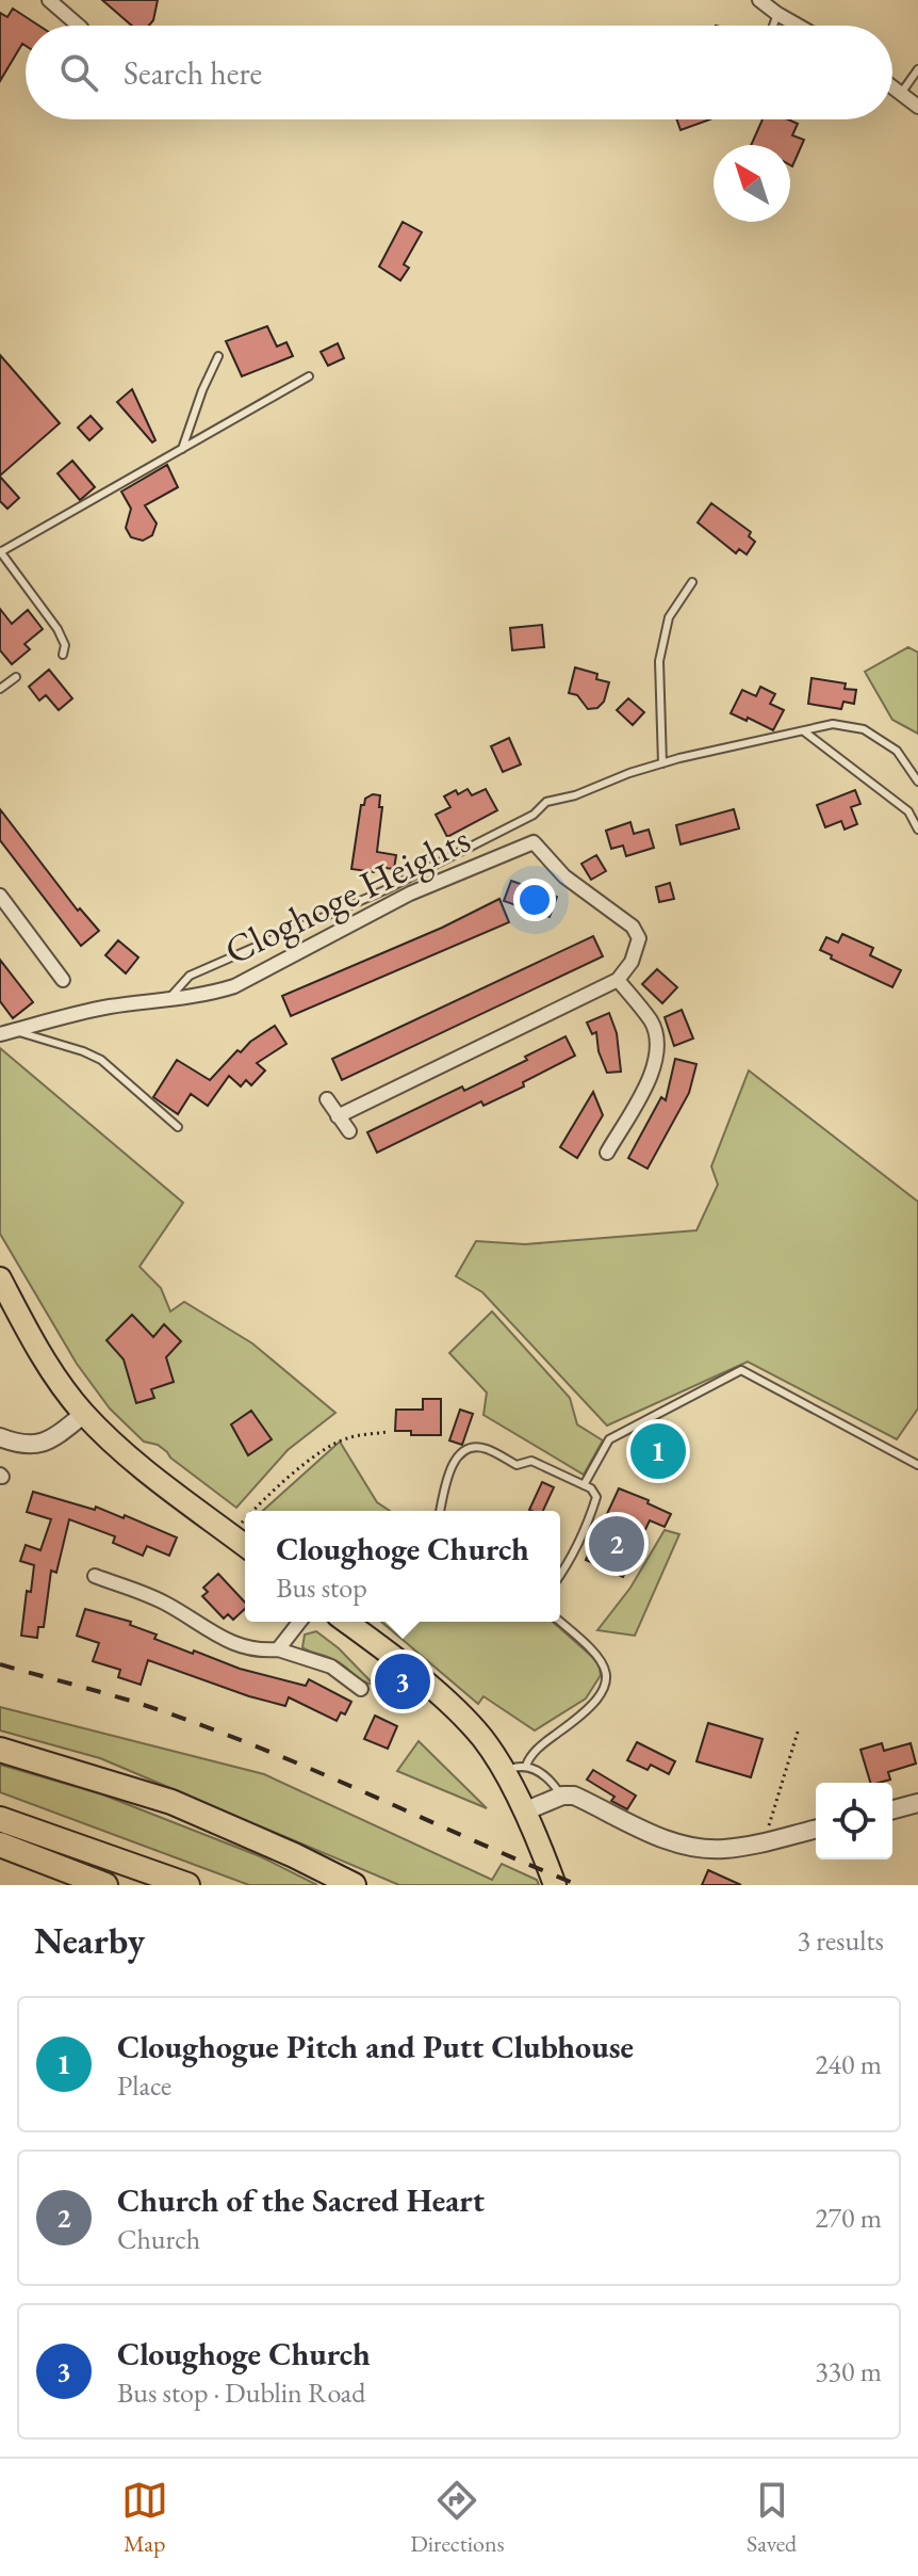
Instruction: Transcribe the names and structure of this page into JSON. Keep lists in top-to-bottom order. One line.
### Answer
{"streets":{"street":["Cloghoge Heights"]},"north":"top left","page":{"search":"Search here","pins":["1","2","3"],"popup":["Cloughoge Church","Bus stop"],"heading":["Nearby","3 results"],"list":[{"mark":"1","name":"Cloughogue Pitch and Putt Clubhouse","note":"Place","value":"240 m"},{"mark":"2","name":"Church of the Sacred Heart","note":"Church","value":"270 m"},{"mark":"3","name":"Cloughoge Church","note":"Bus stop · Dublin Road","value":"330 m"}],"nav":["Map","Directions","Saved"]}}
